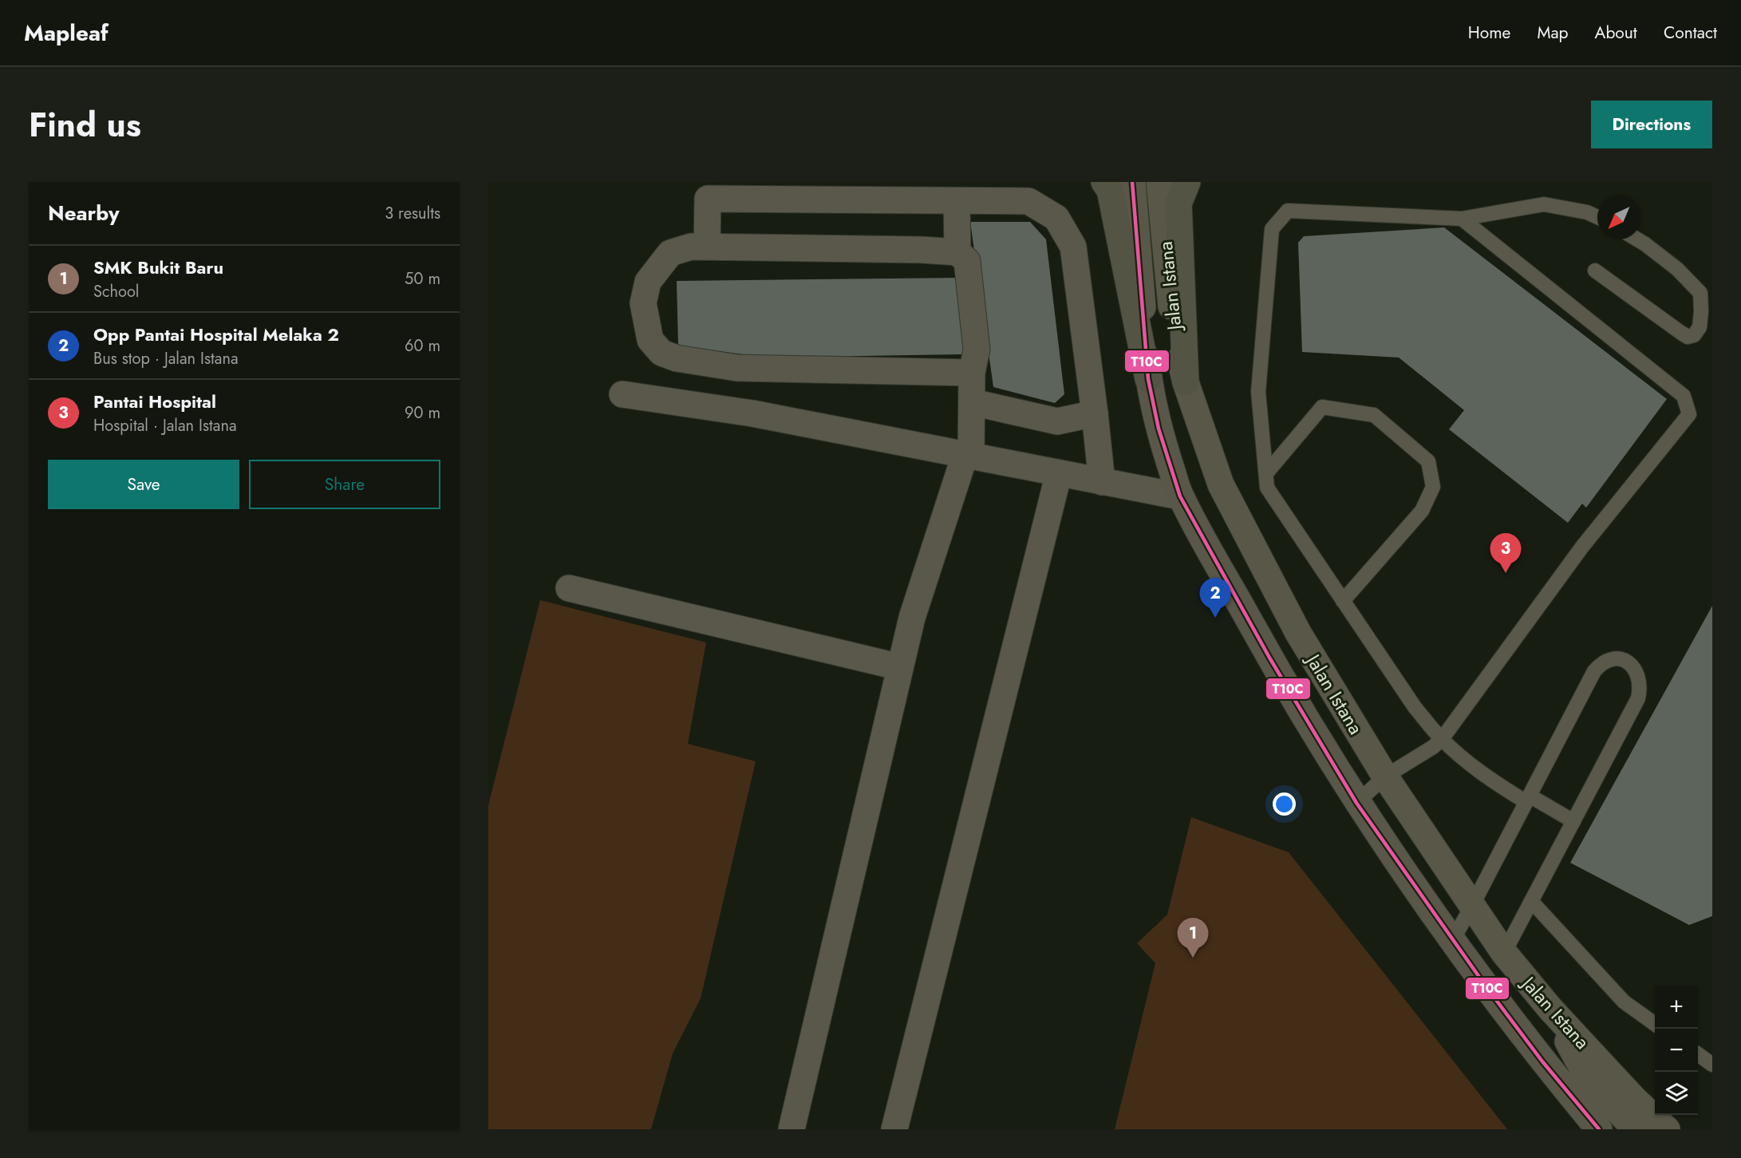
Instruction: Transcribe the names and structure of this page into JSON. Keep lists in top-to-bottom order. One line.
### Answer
{"streets":{"main road":["Jalan Istana"]},"lines":["transit line T10C"],"north":"bottom left","page":{"header":"Mapleaf","nav":["Home","Map","About","Contact"],"title":"Find us","buttons":["Directions",["Save","Share"]],"heading":["Nearby","3 results"],"list":[{"mark":"1","name":"SMK Bukit Baru","note":"School","value":"50 m"},{"mark":"2","name":"Opp Pantai Hospital Melaka 2","note":"Bus stop · Jalan Istana","value":"60 m"},{"mark":"3","name":"Pantai Hospital","note":"Hospital · Jalan Istana","value":"90 m"}],"pins":["3","2","1"],"map_buttons":["+","−"]}}
